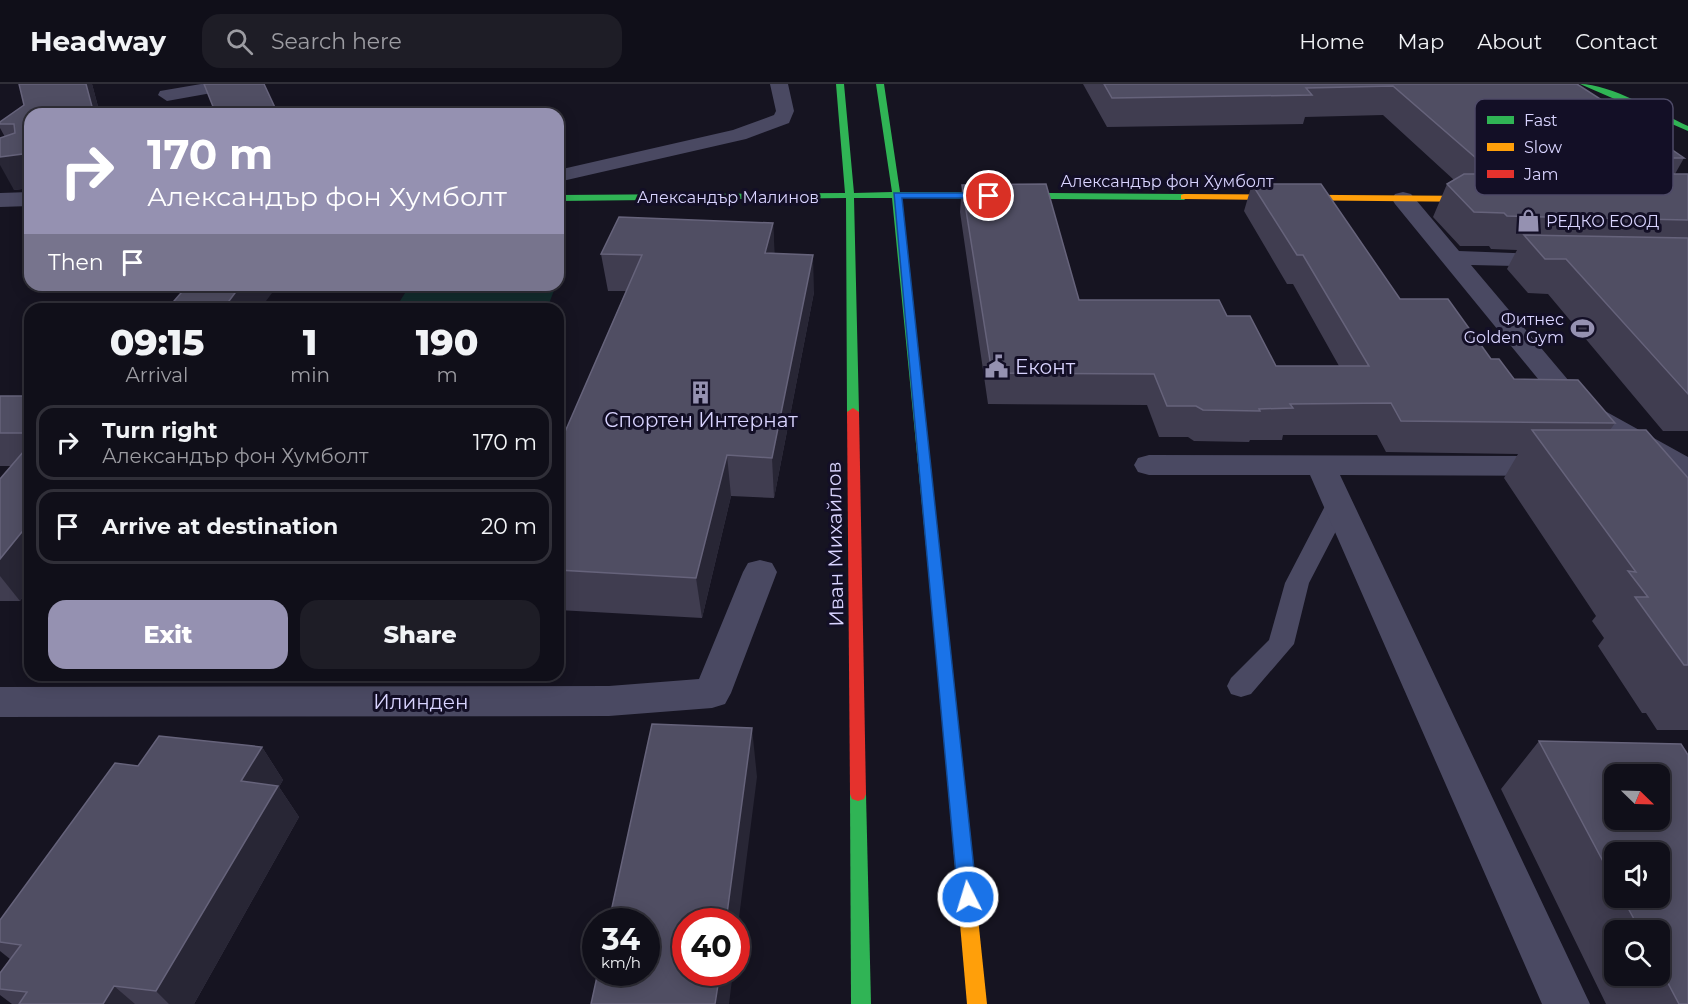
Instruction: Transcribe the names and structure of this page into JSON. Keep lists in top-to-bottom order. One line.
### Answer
{"streets":{"street":["Александър фон Хумболт","Александър Малинов","Иван Михайлов","Илинден"]},"crossings":[["Александър фон Хумболт","Александър Малинов"],["Александър Малинов","Иван Михайлов"]],"places":{"shop":["РЕДКО ЕООД"],"sports":["Фитнес Golden Gym"],"public building":["Еконт"],"building":["Спортен Интернат"]},"legend":["Fast","Slow","Jam"],"north":"bottom right","page":{"header":"Headway","search":"Search here","nav":["Home","Map","About","Contact"],"turn":["170 m","Александър фон Хумболт"],"then":"Then","eta":["09:15","Arrival","1","min","190","m"],"list":[{"name":"Turn right","note":"Александър фон Хумболт","value":"170 m"},{"name":"Arrive at destination","value":"20 m"}],"buttons":["Exit","Share"],"speed":"34 km/h","limit":"40"}}
